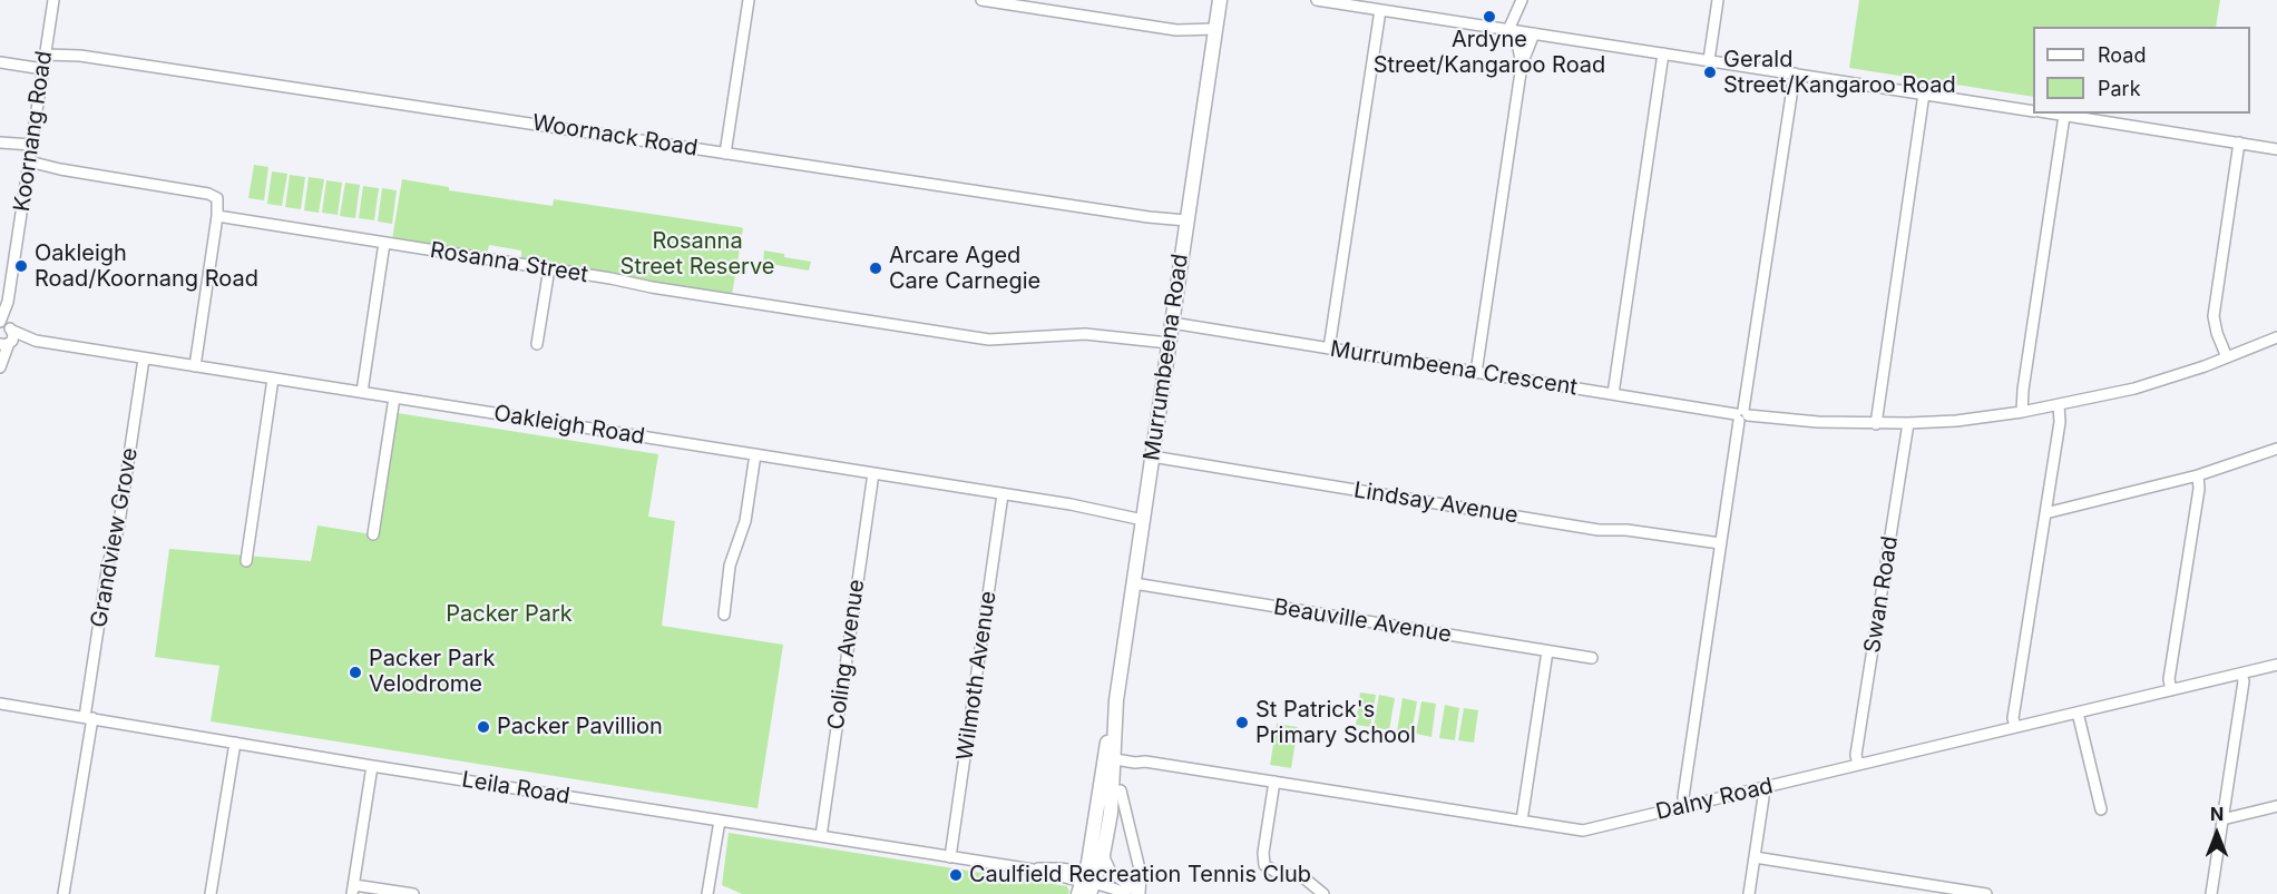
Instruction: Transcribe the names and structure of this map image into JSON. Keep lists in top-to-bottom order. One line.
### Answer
{"streets":{"main road":["Murrumbeena Road"],"street":["Koornang Road","Woornack Road","Rosanna Street","Murrumbeena Crescent","Oakleigh Road","Lindsay Avenue","Grandview Grove","Swan Road","Beauville Avenue","Coling Avenue","Wilmoth Avenue","Leila Road","Dalny Road"]},"crossings":[["Koornang Road","Woornack Road"],["Koornang Road","Oakleigh Road"],["Woornack Road","Murrumbeena Road"],["Rosanna Street","Murrumbeena Road"],["Murrumbeena Road","Murrumbeena Crescent"],["Murrumbeena Road","Oakleigh Road"],["Murrumbeena Road","Lindsay Avenue"],["Murrumbeena Road","Beauville Avenue"],["Murrumbeena Road","Leila Road"],["Murrumbeena Road","Dalny Road"],["Murrumbeena Crescent","Swan Road"],["Oakleigh Road","Grandview Grove"],["Oakleigh Road","Coling Avenue"],["Oakleigh Road","Wilmoth Avenue"],["Grandview Grove","Leila Road"],["Swan Road","Dalny Road"],["Coling Avenue","Leila Road"],["Wilmoth Avenue","Leila Road"]],"parks":["Rosanna Street Reserve","Packer Park"],"places":["Ardyne Street/Kangaroo Road","Gerald Street/Kangaroo Road","Oakleigh Road/Koornang Road","Arcare Aged Care Carnegie","Packer Park Velodrome","St Patrick's Primary School","Packer Pavillion","Caulfield Recreation Tennis Club"],"legend":["Road","Park"],"north":"top"}
